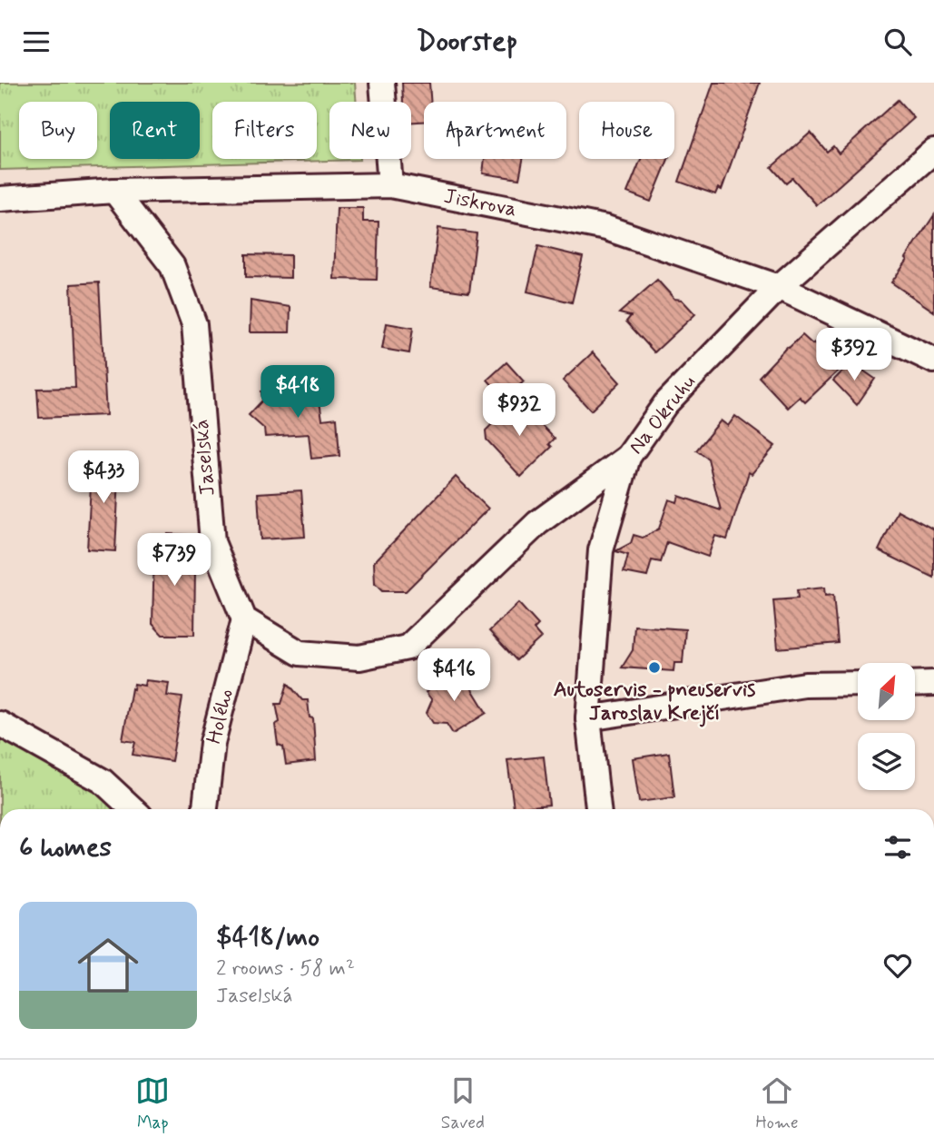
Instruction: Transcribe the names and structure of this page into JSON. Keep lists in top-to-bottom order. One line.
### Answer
{"streets":{"street":["Jiskrova","Na Okruhu","Jaselská","Holého"]},"crossings":[["Jiskrova","Na Okruhu"],["Jiskrova","Jaselská"],["Jaselská","Holého"]],"places":["Autoservis - pneuservis Jaroslav Krejčí"],"north":"top right","page":{"header":"Doorstep","chip":["Buy","Rent","Filters","New","Apartment","House"],"price":["$392","$418","$932","$433","$739","$416"],"heading":"6 homes","list":[{"name":"$418/mo","note":"2 rooms · 58 m² · Jaselská"}],"tabs":["Map","Saved","Home"]}}
